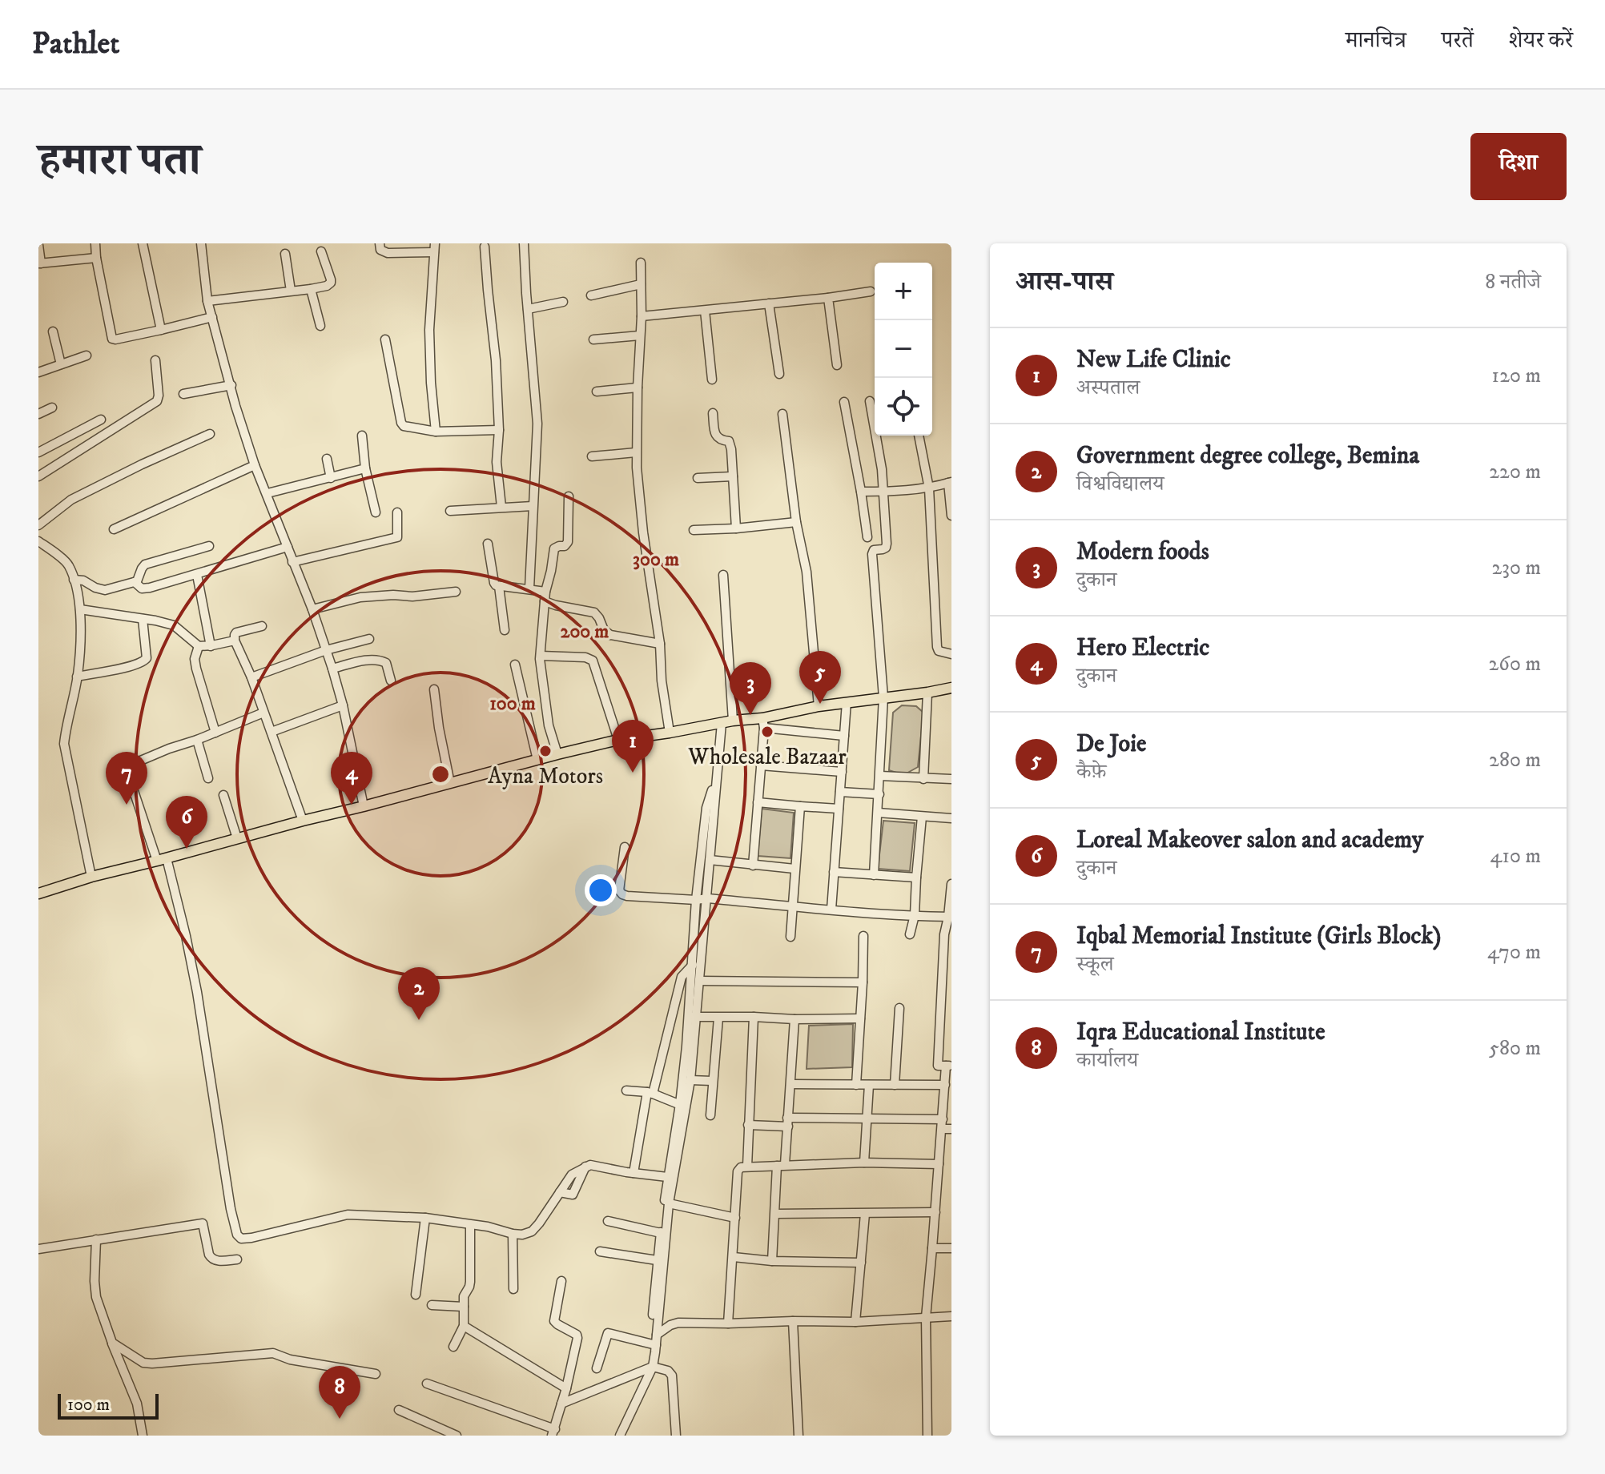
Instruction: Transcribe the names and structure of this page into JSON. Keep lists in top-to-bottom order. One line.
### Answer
{"places":["Wholesale Bazaar","Ayna Motors"],"scale_bar":"100 m","page":{"header":"Pathlet","nav":["मानचित्र","परतें","शेयर करें"],"title":"हमारा पता","buttons":"दिशा","heading":["आस-पास","8 नतीजे"],"map_buttons":["+","−"],"list":[{"mark":"1","name":"New Life Clinic","note":"अस्पताल","value":"120 m"},{"mark":"2","name":"Government degree college, Bemina","note":"विश्वविद्यालय","value":"220 m"},{"mark":"3","name":"Modern foods","note":"दुकान","value":"230 m"},{"mark":"4","name":"Hero Electric","note":"दुकान","value":"260 m"},{"mark":"5","name":"De Joie","note":"कैफ़े","value":"280 m"},{"mark":"6","name":"Loreal Makeover salon and academy","note":"दुकान","value":"410 m"},{"mark":"7","name":"Iqbal Memorial Institute (Girls Block)","note":"स्कूल","value":"470 m"},{"mark":"8","name":"Iqra Educational Institute","note":"कार्यालय","value":"580 m"}],"pins":["5","3","1","4","7","6","2","8"],"scale":"100 m"},"rings":["300 m","200 m","100 m"]}
